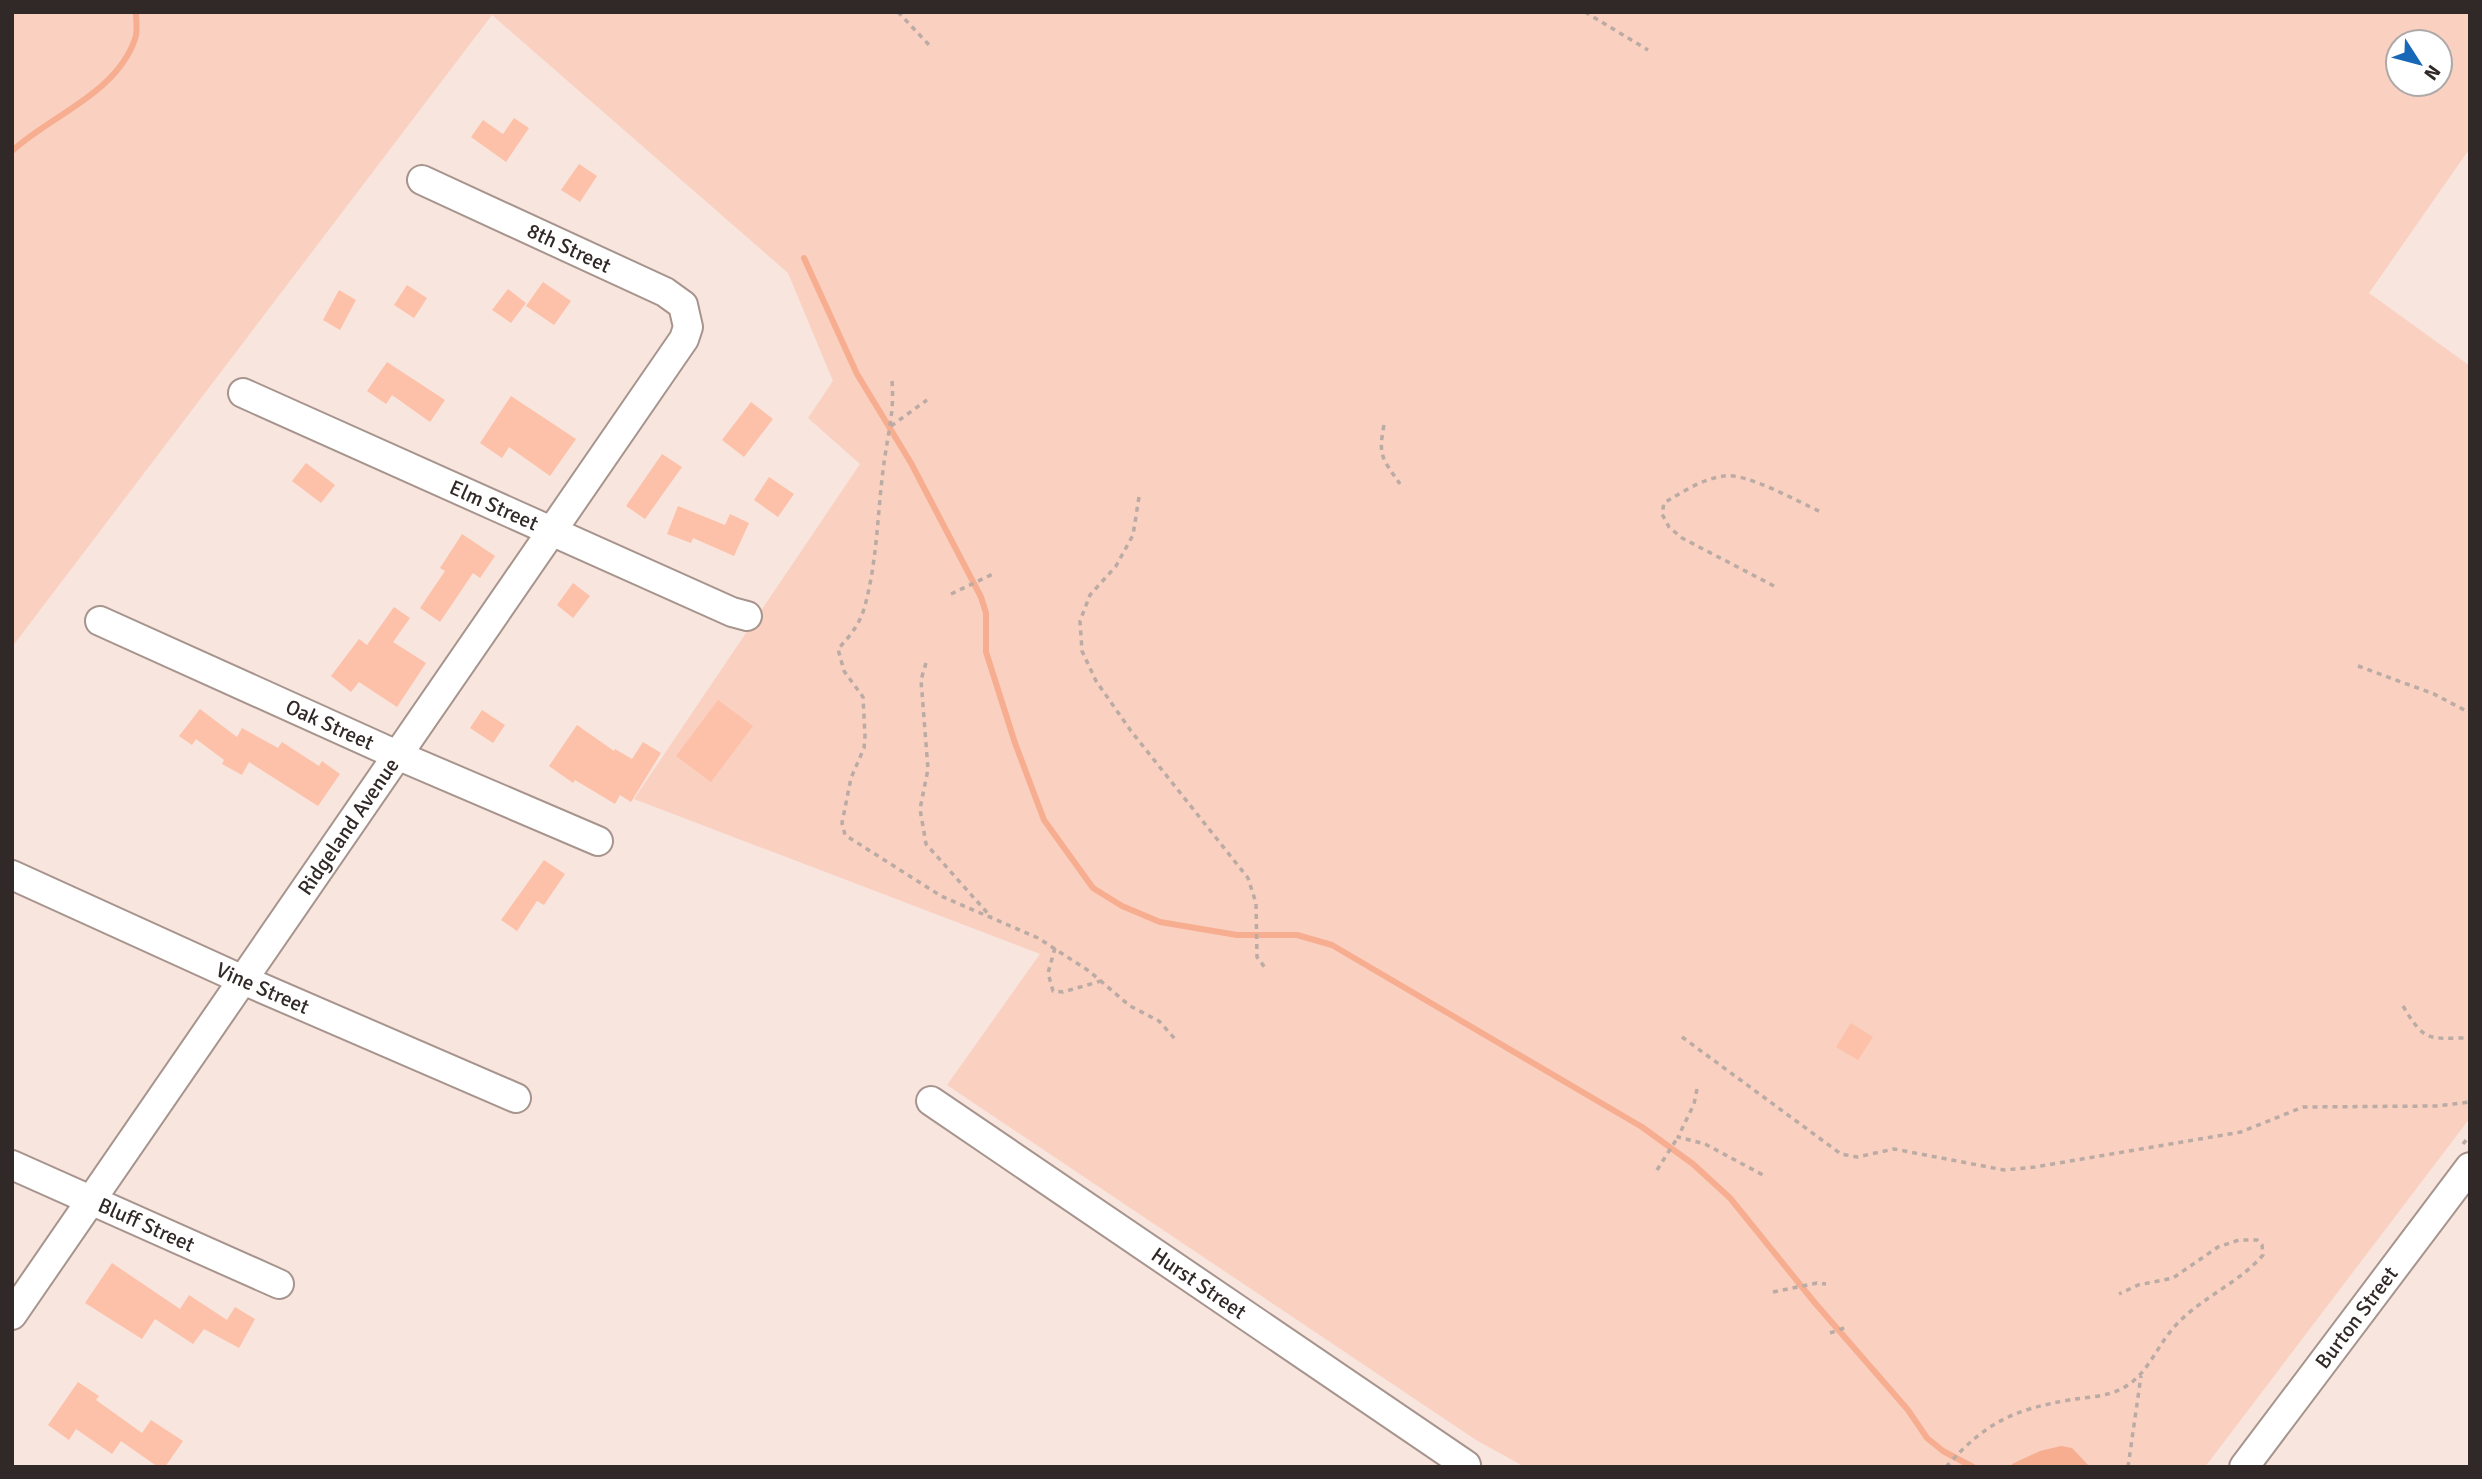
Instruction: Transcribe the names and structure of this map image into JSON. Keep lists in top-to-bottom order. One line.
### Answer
{"streets":{"street":["8th Street","Elm Street","Oak Street","Ridgeland Avenue","Vine Street","Bluff Street","Hurst Street","Burton Street"]},"crossings":[["8th Street","Ridgeland Avenue"],["Elm Street","Ridgeland Avenue"],["Oak Street","Ridgeland Avenue"],["Ridgeland Avenue","Vine Street"],["Ridgeland Avenue","Bluff Street"]],"north":"bottom right"}
